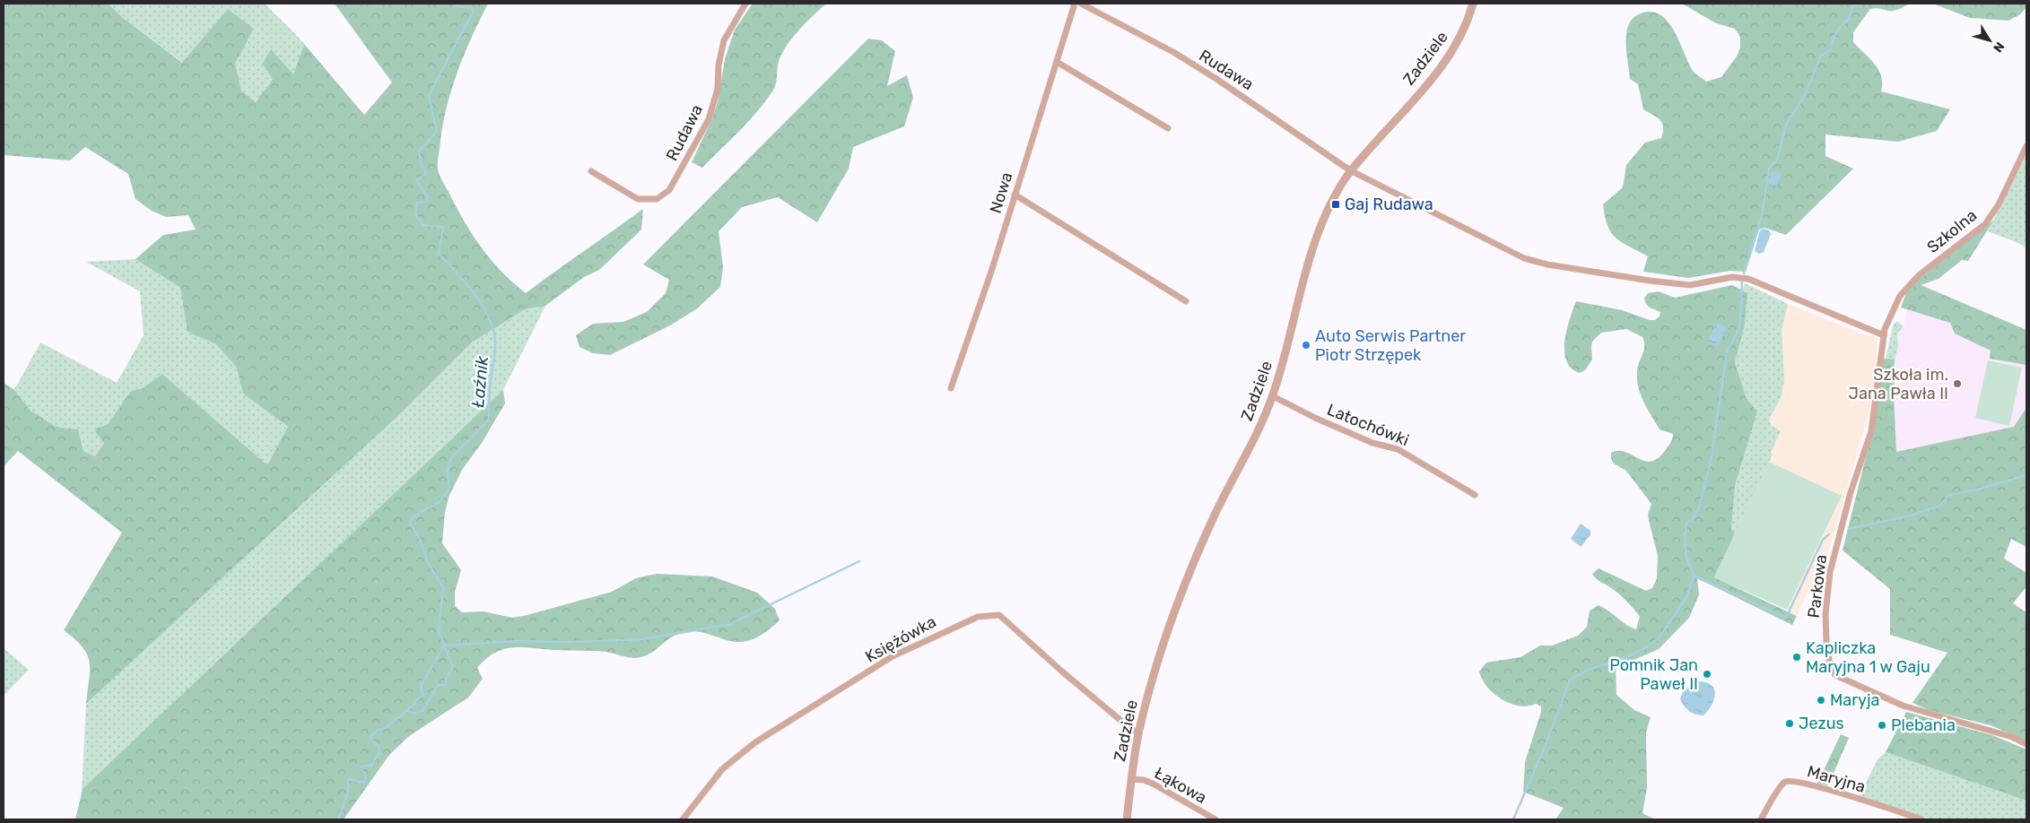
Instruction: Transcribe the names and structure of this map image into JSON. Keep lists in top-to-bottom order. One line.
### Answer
{"streets":{"street":["Zadziele","Rudawa","Nowa","Szkolna","Latochówki","Parkowa","Księżówka","Maryjna","Łąkowa"]},"crossings":[["Zadziele","Rudawa"],["Zadziele","Latochówki"],["Zadziele","Księżówka"],["Zadziele","Łąkowa"],["Rudawa","Szkolna"],["Rudawa","Parkowa"],["Szkolna","Parkowa"]],"water":["Łaźnik"],"places":{"transit":["Gaj Rudawa"],"other":["Auto Serwis Partner Piotr Strzępek","Szkoła im. Jana Pawła II","Kapliczka Maryjna 1 w Gaju","Pomnik Jan Paweł II","Maryja","Jezus","Plebania"]},"north":"bottom right"}
